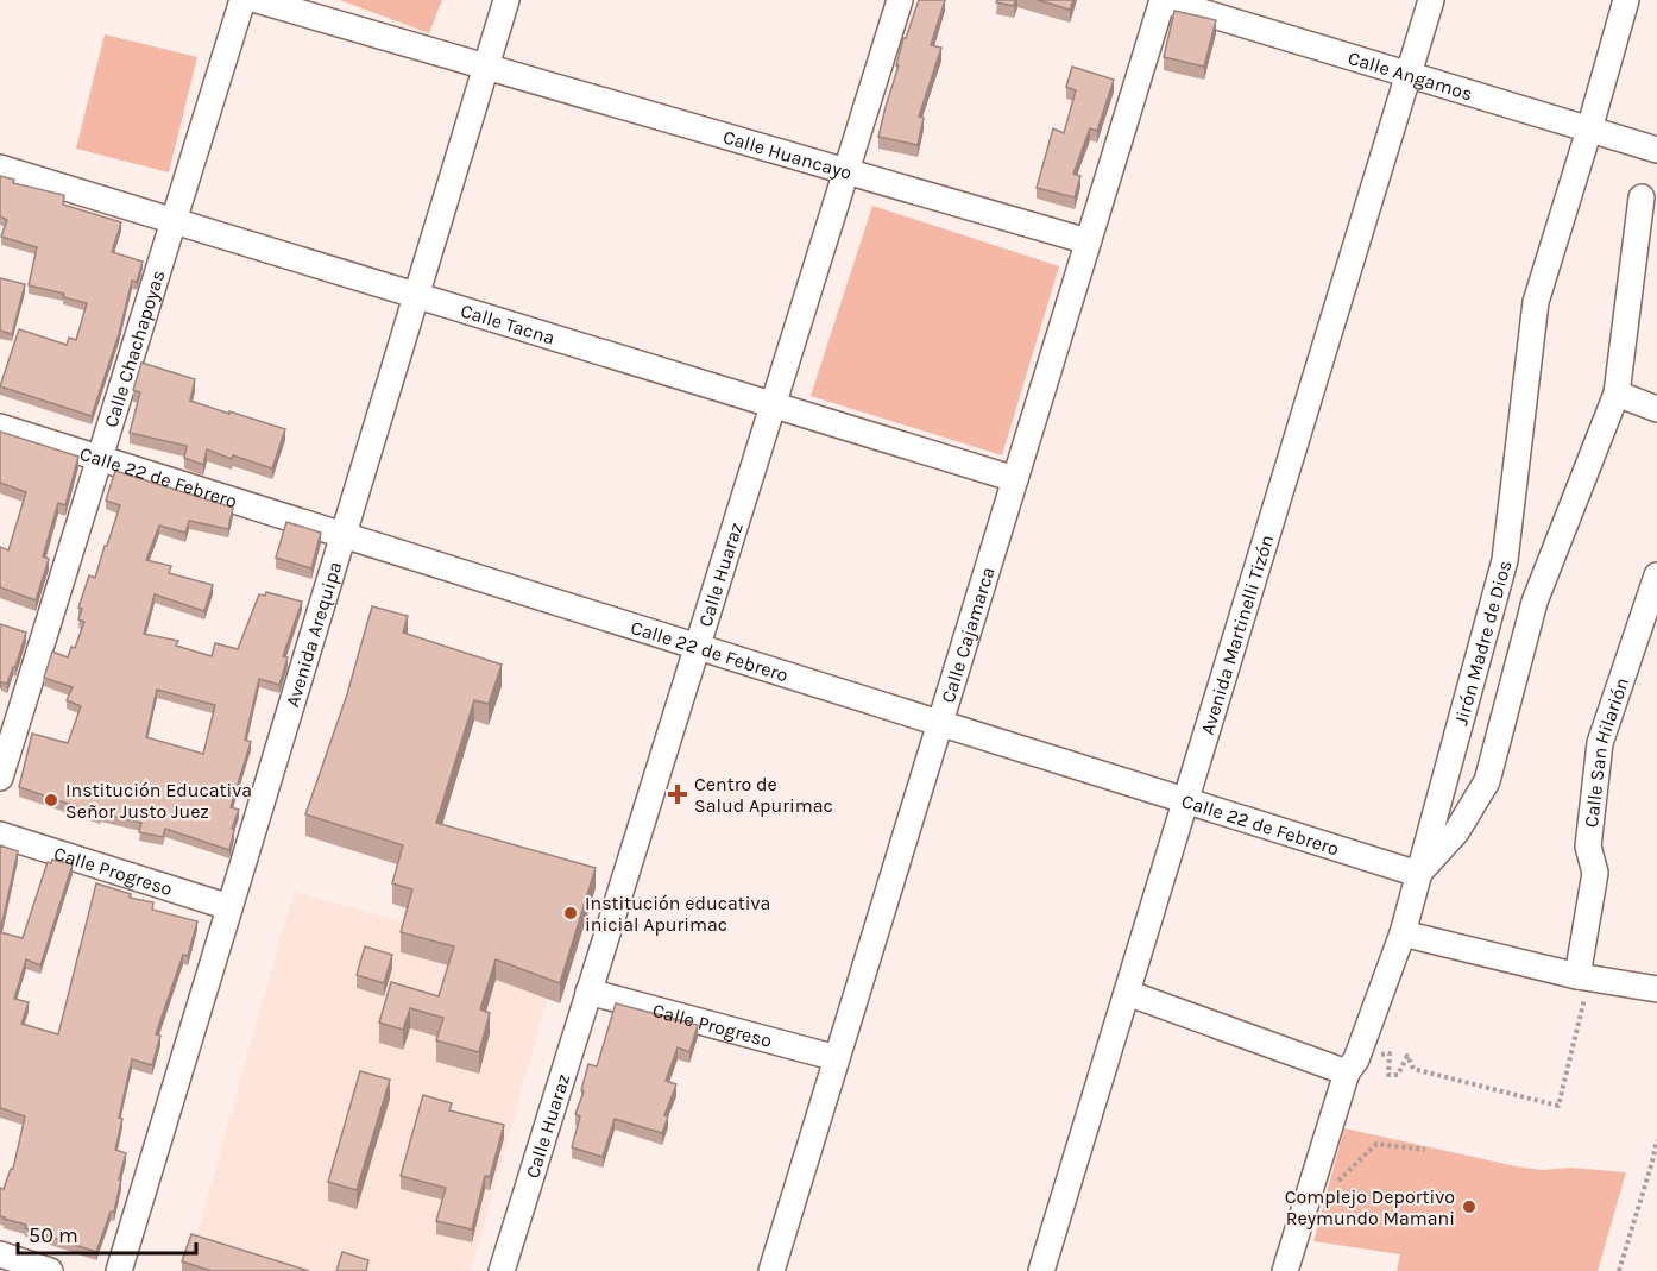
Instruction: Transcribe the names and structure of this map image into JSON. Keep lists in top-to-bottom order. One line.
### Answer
{"streets":{"street":["Calle Angamos","Calle Huancayo","Calle Tacna","Calle Chachapoyas","Calle 22 de Febrero","Calle Huaraz","Avenida Arequipa","Calle Cajamarca","Avenida Martinelli Tizón","Jirón Madre de Dios","Calle San Hilarión","Calle Progreso"]},"crossings":[["Calle Angamos","Calle Cajamarca"],["Calle Angamos","Avenida Martinelli Tizón"],["Calle Angamos","Jirón Madre de Dios"],["Calle Huancayo","Calle Huaraz"],["Calle Huancayo","Avenida Arequipa"],["Calle Huancayo","Calle Cajamarca"],["Calle Tacna","Calle Chachapoyas"],["Calle Tacna","Calle Huaraz"],["Calle Tacna","Avenida Arequipa"],["Calle Tacna","Calle Cajamarca"],["Calle Chachapoyas","Calle 22 de Febrero"],["Calle 22 de Febrero","Calle Huaraz"],["Calle 22 de Febrero","Avenida Arequipa"],["Calle 22 de Febrero","Calle Cajamarca"],["Calle 22 de Febrero","Avenida Martinelli Tizón"],["Calle 22 de Febrero","Jirón Madre de Dios"],["Calle Huaraz","Calle Progreso"],["Avenida Arequipa","Calle Progreso"],["Calle Cajamarca","Calle Progreso"]],"places":{"health":["Centro de Salud Apurimac"],"other":["Institución Educativa Señor Justo Juez","Institución educativa inicial Apurimac","Complejo Deportivo Reymundo Mamani"]},"scale_bar":"50 m"}
